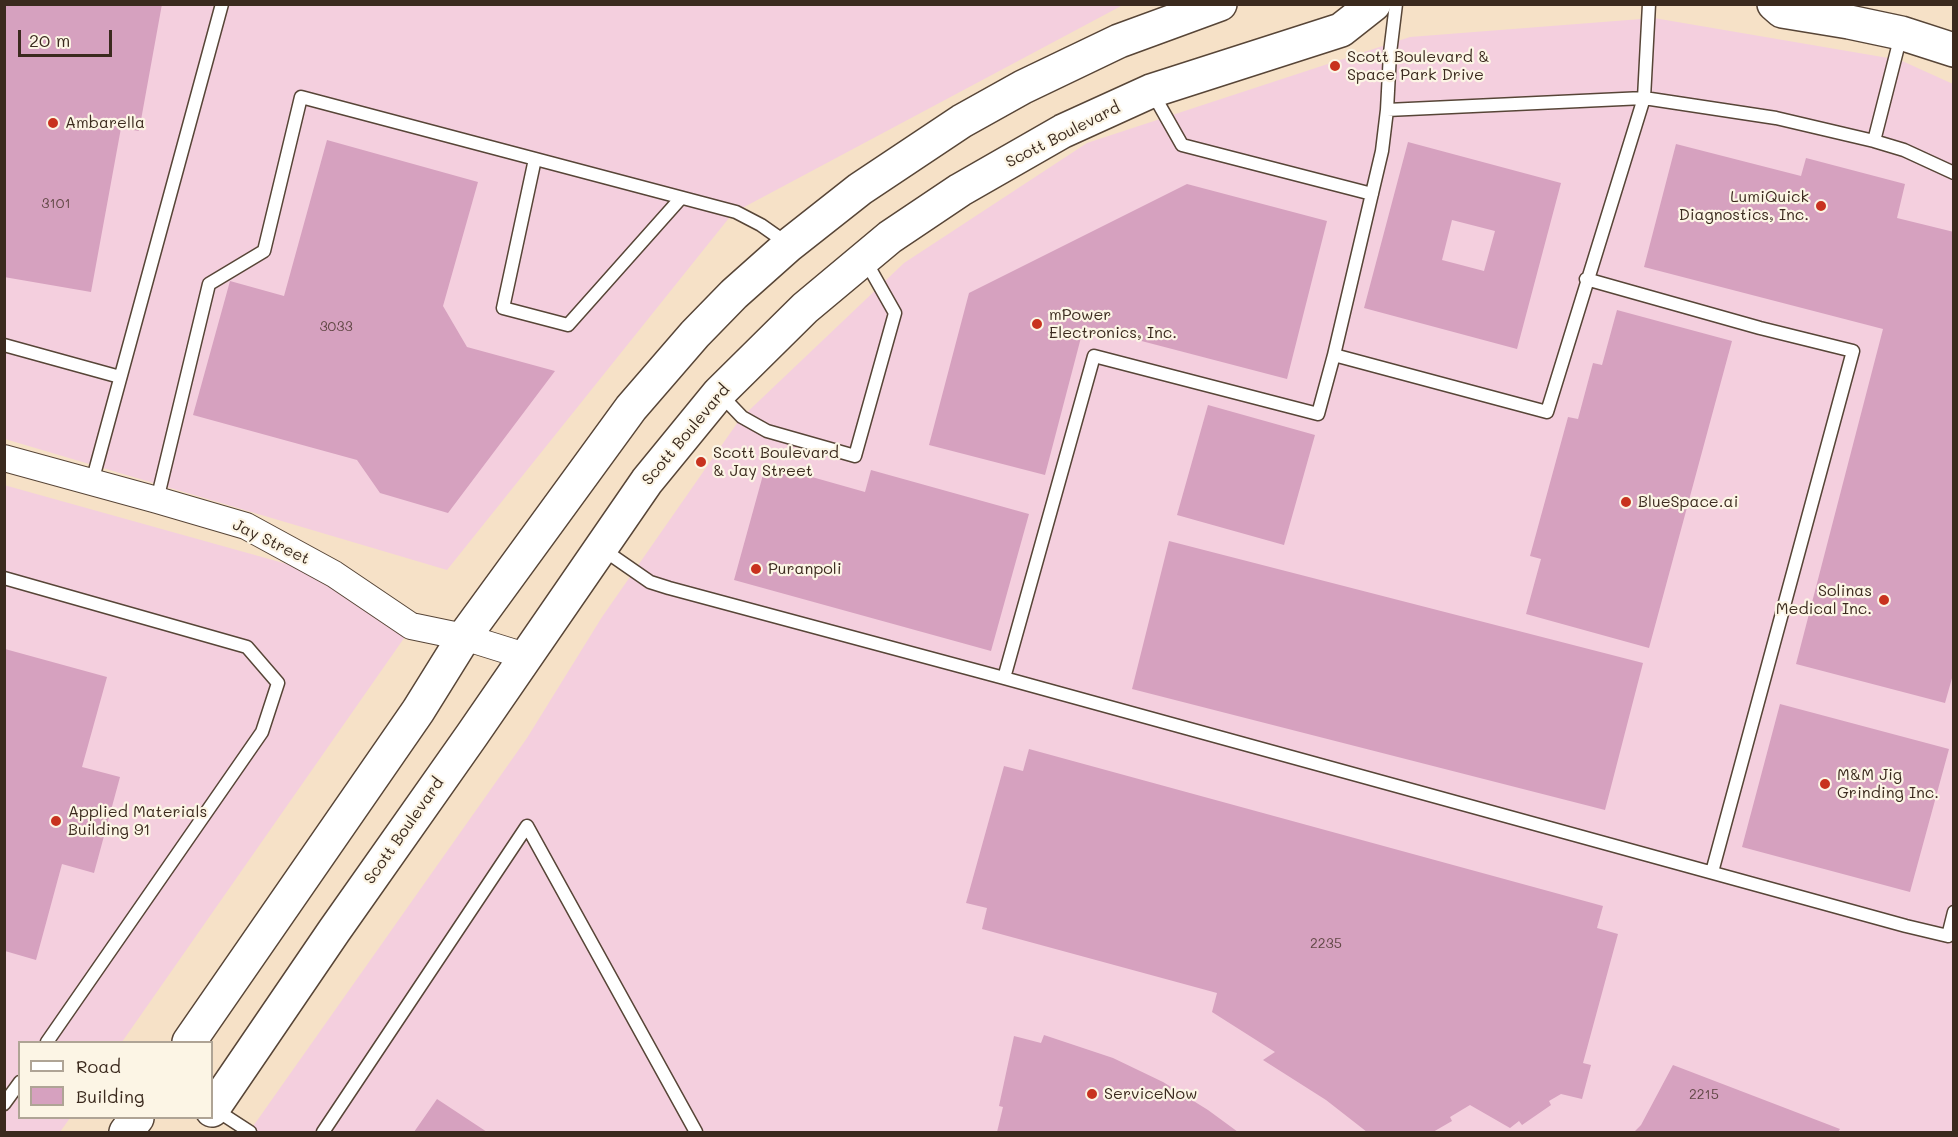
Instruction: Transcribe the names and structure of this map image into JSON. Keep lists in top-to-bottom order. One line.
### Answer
{"streets":{"main road":["Scott Boulevard"],"street":["Jay Street"]},"crossings":[["Scott Boulevard","Jay Street"]],"places":["Scott Boulevard & Space Park Drive","Ambarella","LumiQuick Diagnostics, Inc.","mPower Electronics, Inc.","Scott Boulevard & Jay Street","BlueSpace.ai","Puranpoli","Solinas Medical Inc.","M&M Jig Grinding Inc.","Applied Materials Building 91","ServiceNow"],"house_numbers":["3101","3033","2235","2215"],"legend":["Road","Building"],"scale_bar":"20 m"}
